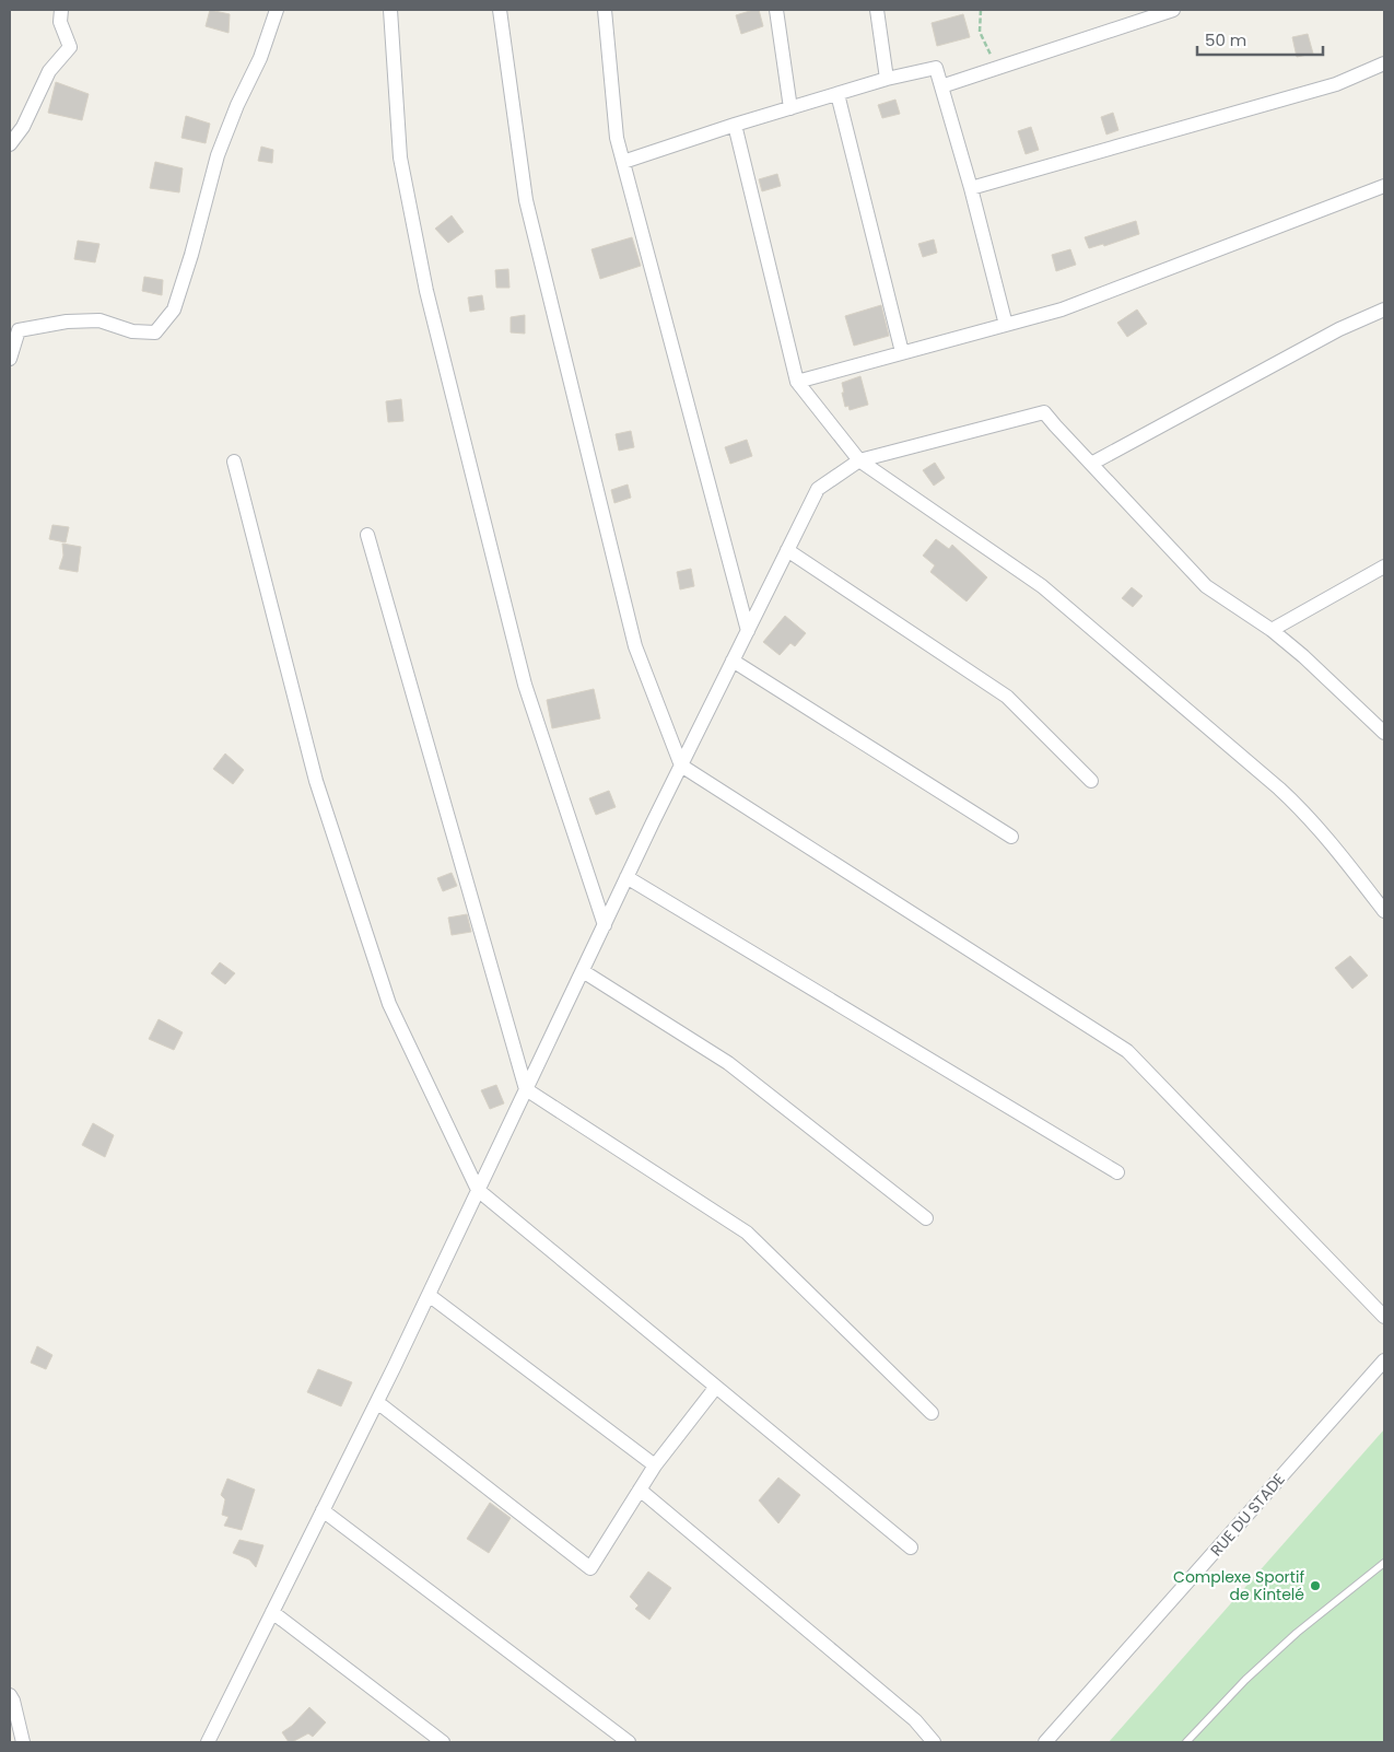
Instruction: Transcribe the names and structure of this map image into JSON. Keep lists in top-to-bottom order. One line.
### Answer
{"streets":{"street":["RUE DU STADE"]},"places":["Complexe Sportif de Kintelé"],"scale_bar":"50 m"}
